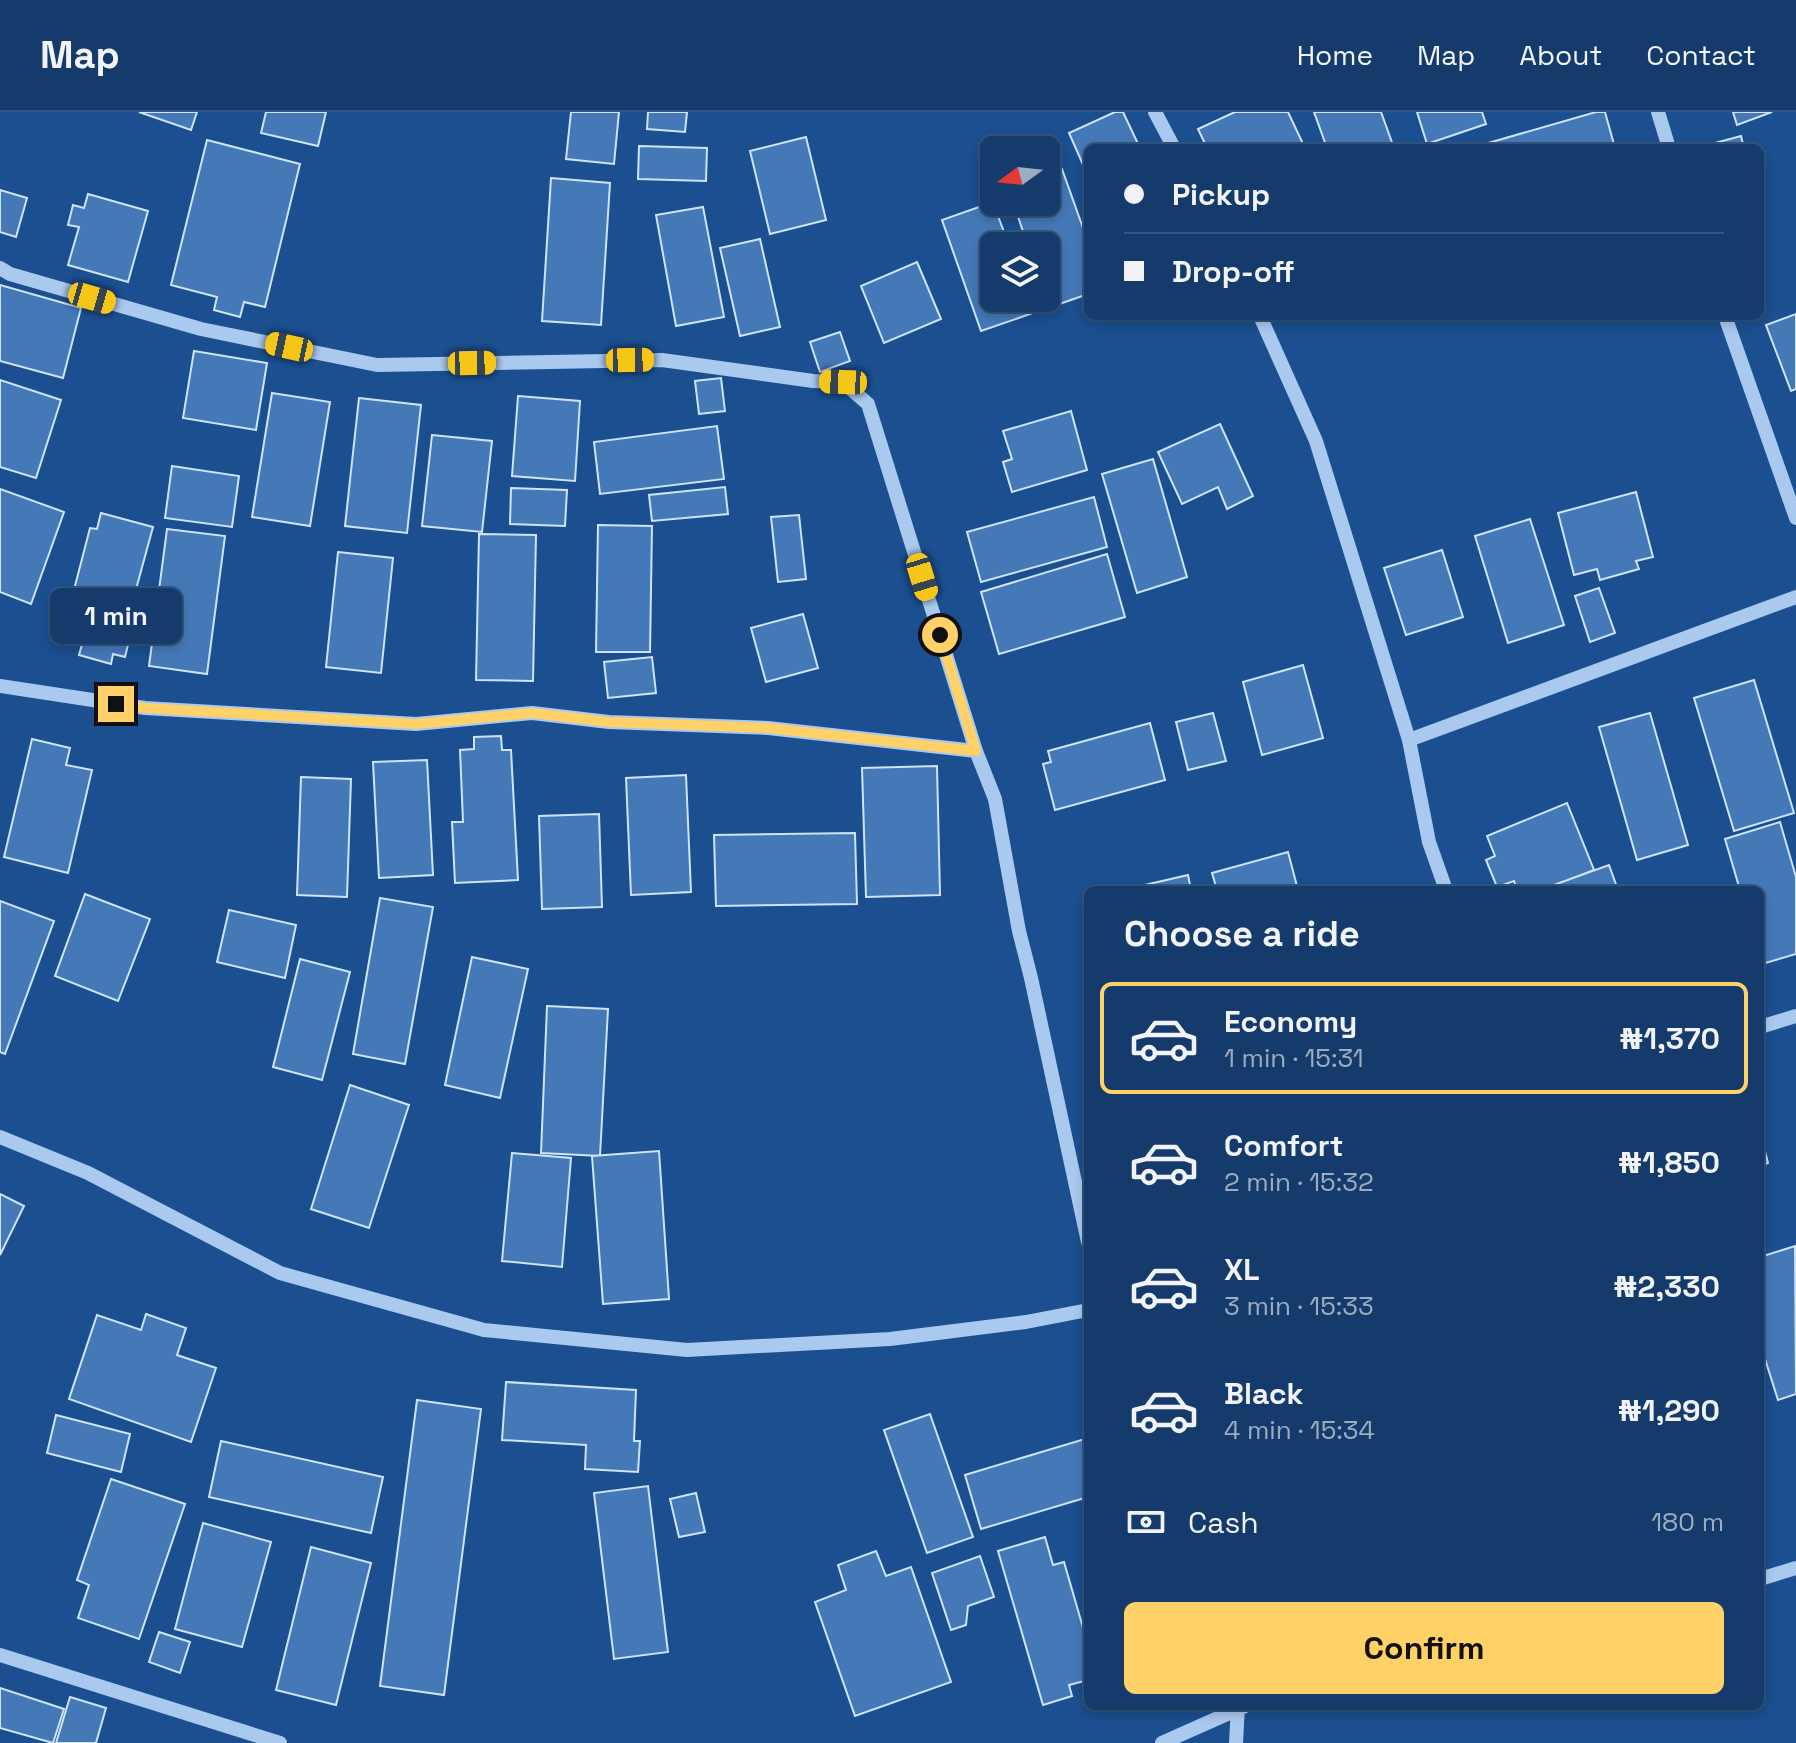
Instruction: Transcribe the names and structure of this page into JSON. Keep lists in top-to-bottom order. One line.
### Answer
{"north":"left","page":{"header":"Map","nav":["Home","Map","About","Contact"],"banner":["Pickup","Drop-off"],"bubble":"1 min","heading":"Choose a ride","list":[{"name":"Economy","note":"1 min · 15:31","value":"₦1,370"},{"name":"Comfort","note":"2 min · 15:32","value":"₦1,850"},{"name":"XL","note":"3 min · 15:33","value":"₦2,330"},{"name":"Black","note":"4 min · 15:34","value":"₦1,290"}],"pay":["Cash","180 m"],"buttons":"Confirm"}}
